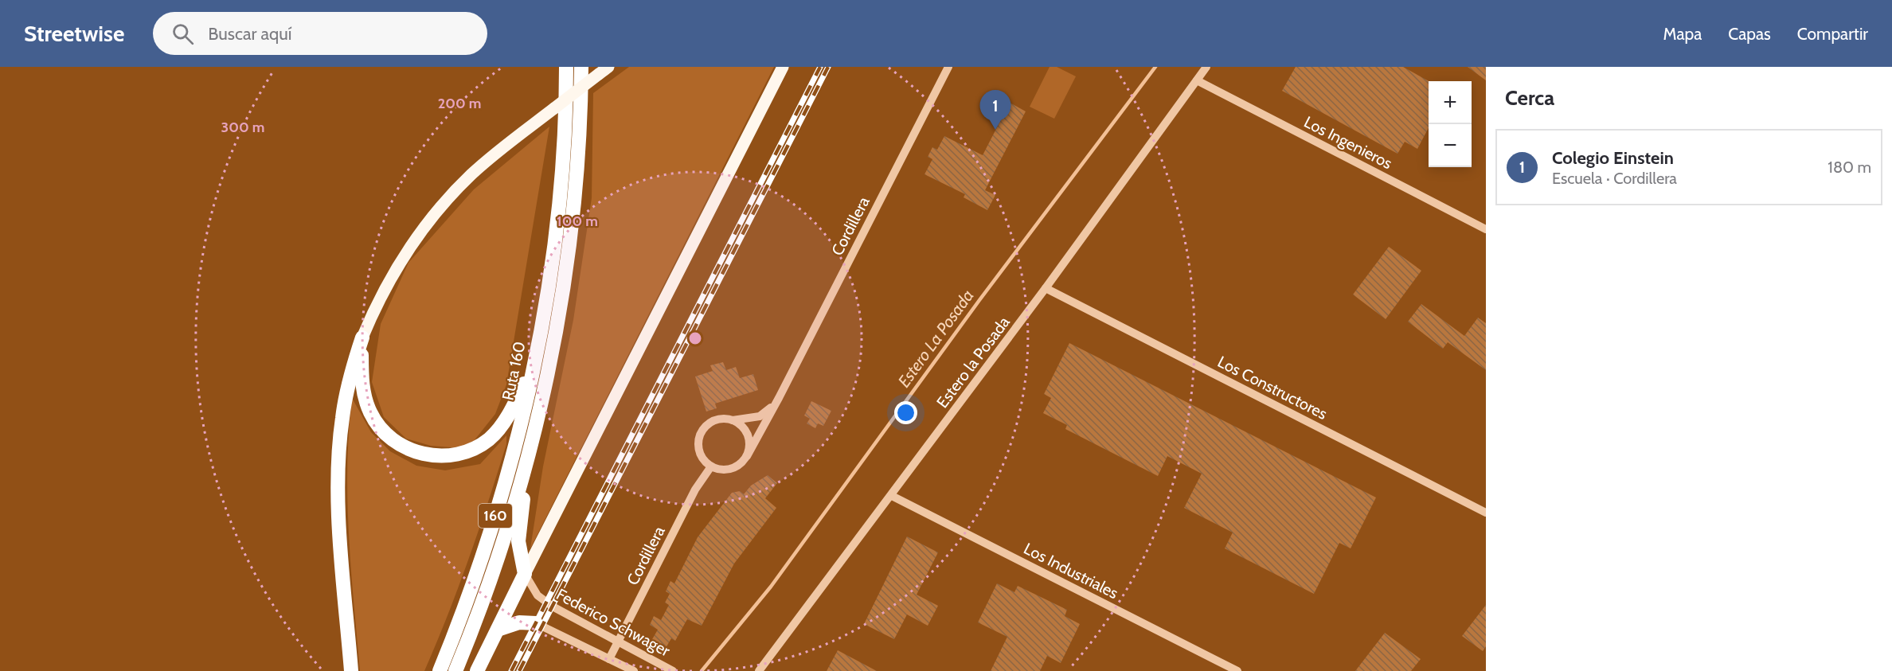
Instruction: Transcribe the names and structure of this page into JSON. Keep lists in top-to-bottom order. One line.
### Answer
{"streets":{"highway":["Ruta 160","160"],"street":["Los Ingenieros","Cordillera","Estero la Posada","Los Constructores","Los Industriales","Federico Schwager"]},"crossings":[["Los Ingenieros","Estero la Posada"],["Cordillera","Federico Schwager"],["Estero la Posada","Los Constructores"],["Estero la Posada","Los Industriales"]],"water":["Estero La Posada"],"page":{"header":"Streetwise","search":"Buscar aquí","nav":["Mapa","Capas","Compartir"],"heading":"Cerca","map_buttons":["+","−"],"pins":"1","list":[{"mark":"1","name":"Colegio Einstein","note":"Escuela · Cordillera","value":"180 m"}]},"rings":["200 m","300 m","100 m"]}
